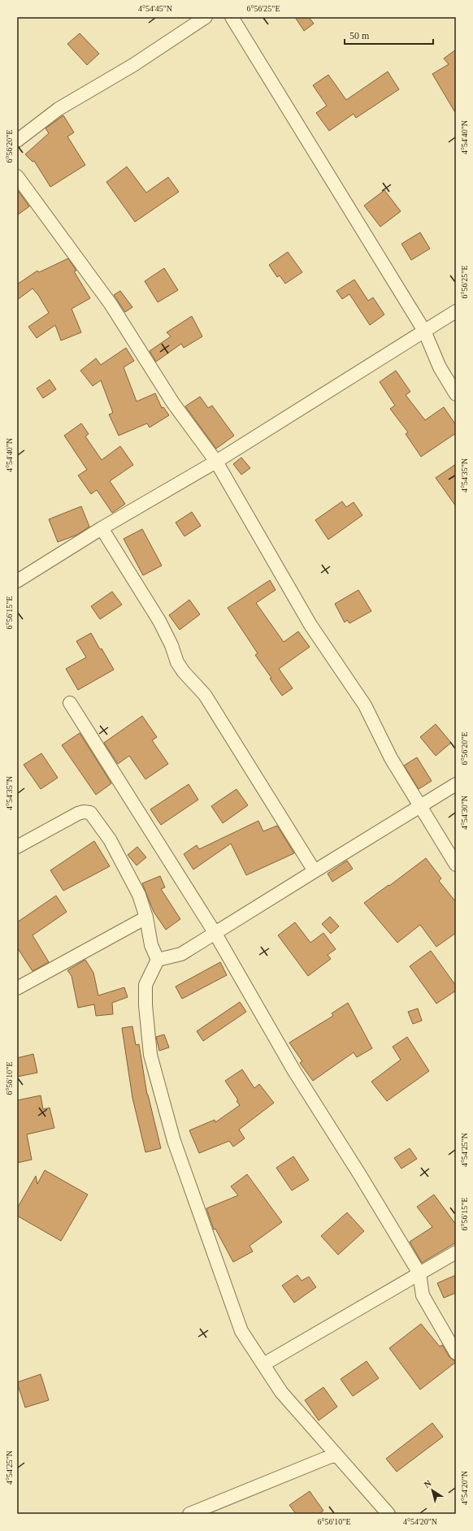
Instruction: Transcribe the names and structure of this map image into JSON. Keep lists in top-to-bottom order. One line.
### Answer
{"scale_bar":"50 m","north":"top left","coordinates":["4°54'45\"N","6°56'25\"E","4°54'40\"N","6°56'20\"E","4°54'35\"N","6°56'15\"E","4°54'30\"N","6°56'10\"E","4°54'25\"N","4°54'20\"N"]}
